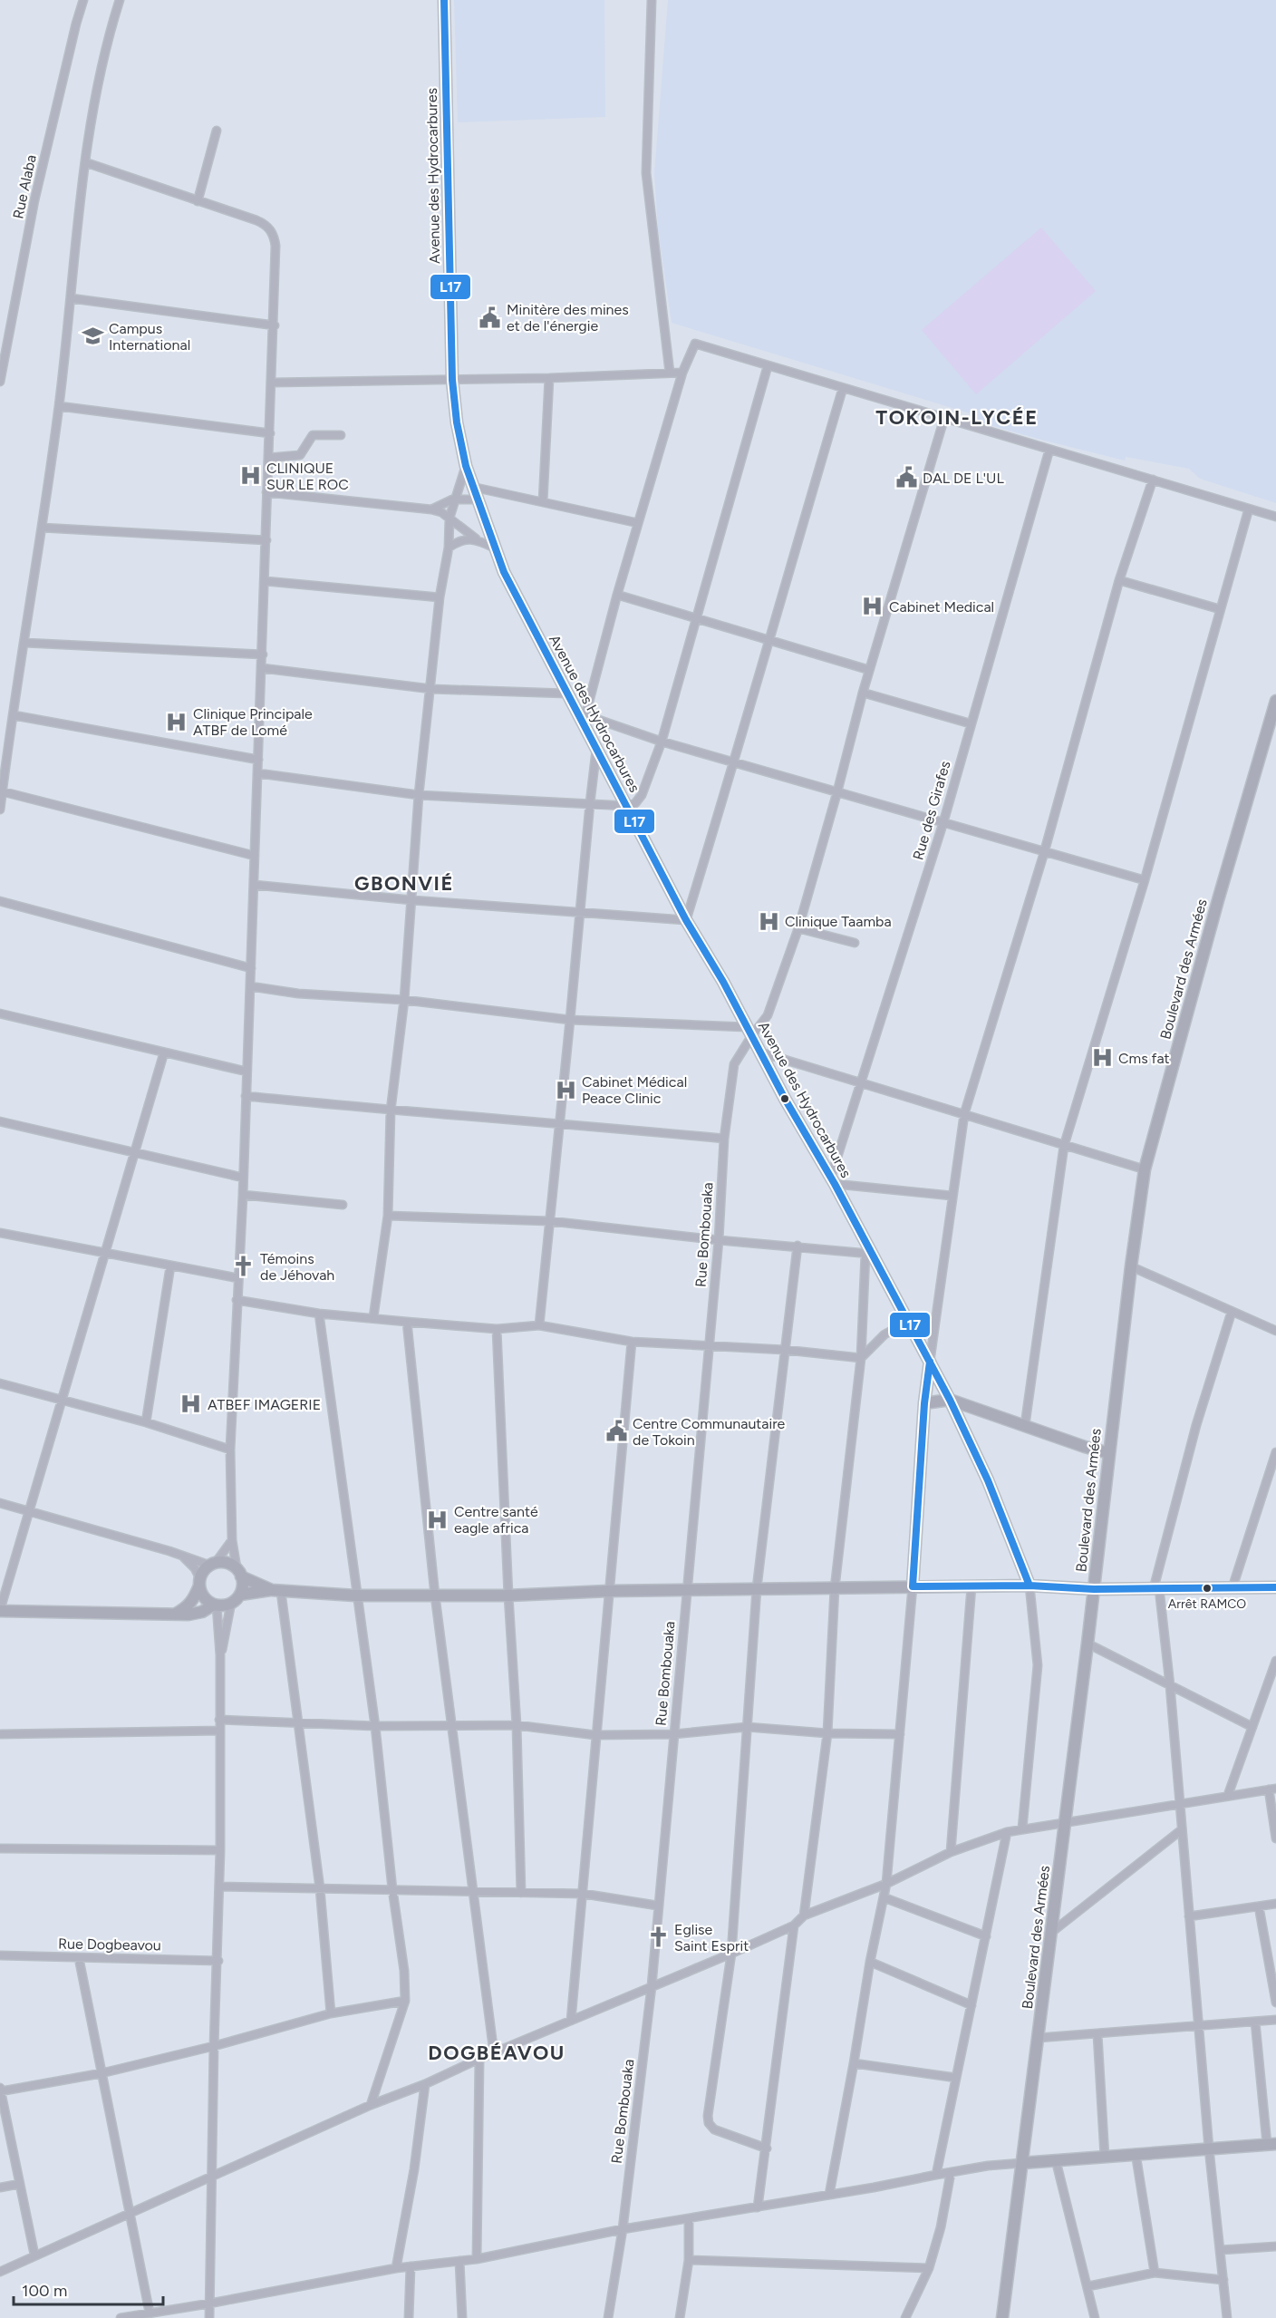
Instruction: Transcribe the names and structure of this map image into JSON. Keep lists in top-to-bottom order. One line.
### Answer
{"streets":{"main road":["Avenue des Hydrocarbures","Boulevard des Armées"],"street":["Rue Alaba","Rue des Girafes","Rue Bombouaka","Rue Dogbeavou"]},"crossings":[["Avenue des Hydrocarbures","Rue des Girafes"],["Avenue des Hydrocarbures","Rue Bombouaka"]],"districts":["TOKOIN-LYCÉE","GBONVIÉ","DOGBÉAVOU"],"places":{"public building":["Minitère des mines et de l'énergie","DAL DE L'UL","Centre Communautaire de Tokoin"],"school or university":["Campus International"],"hospital":["CLINIQUE SUR LE ROC","Cabinet Medical","Clinique Principale ATBF de Lomé","Clinique Taamba","Cms fat","Cabinet Médical Peace Clinic","ATBEF IMAGERIE","Centre santé eagle africa"],"church":["Témoins de Jéhovah","Eglise Saint Esprit"],"other":["Arrêt RAMCO"]},"lines":["transit line L17"],"scale_bar":"100 m"}
